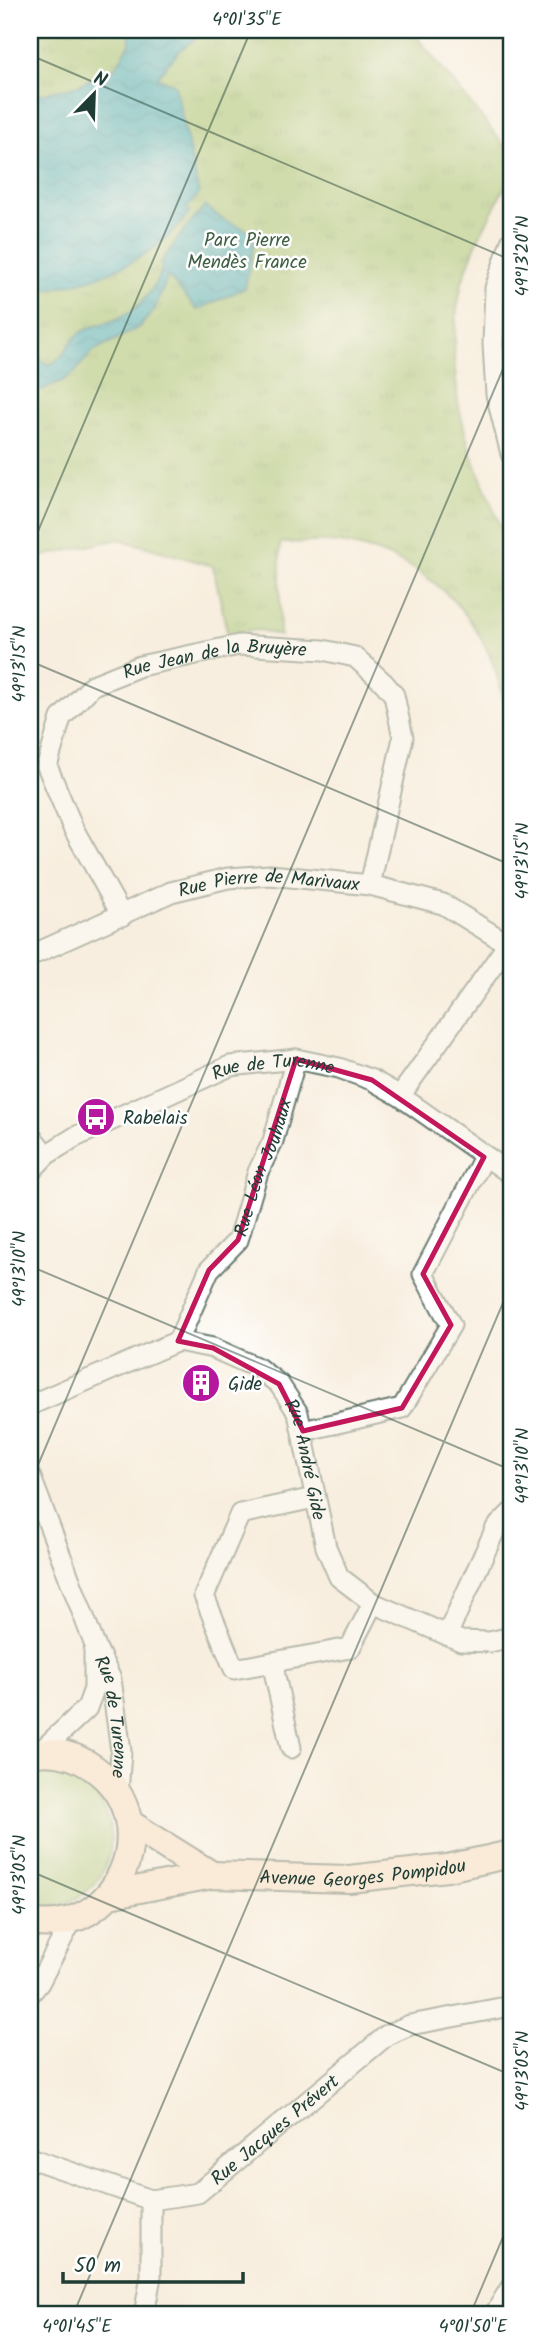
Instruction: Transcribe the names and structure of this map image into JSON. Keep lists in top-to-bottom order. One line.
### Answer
{"streets":{"main road":["Avenue Georges Pompidou"],"street":["Rue Jean de la Bruyère","Rue Pierre de Marivaux","Rue de Turenne","Rue Léon Jouhaux","Rue André Gide","Rue Jacques Prévert"]},"crossings":[["Rue Jean de la Bruyère","Rue Pierre de Marivaux"],["Rue de Turenne","Rue Léon Jouhaux"],["Rue Léon Jouhaux","Rue André Gide"]],"parks":["Parc Pierre Mendès France"],"places":{"bus stop":["Rabelais"],"building":["Gide"]},"scale_bar":"50 m","north":"top right","coordinates":["4°01'35\"E","49°13'20\"N","49°13'15\"N","49°13'10\"N","49°13'05\"N","4°01'45\"E","4°01'50\"E"]}
